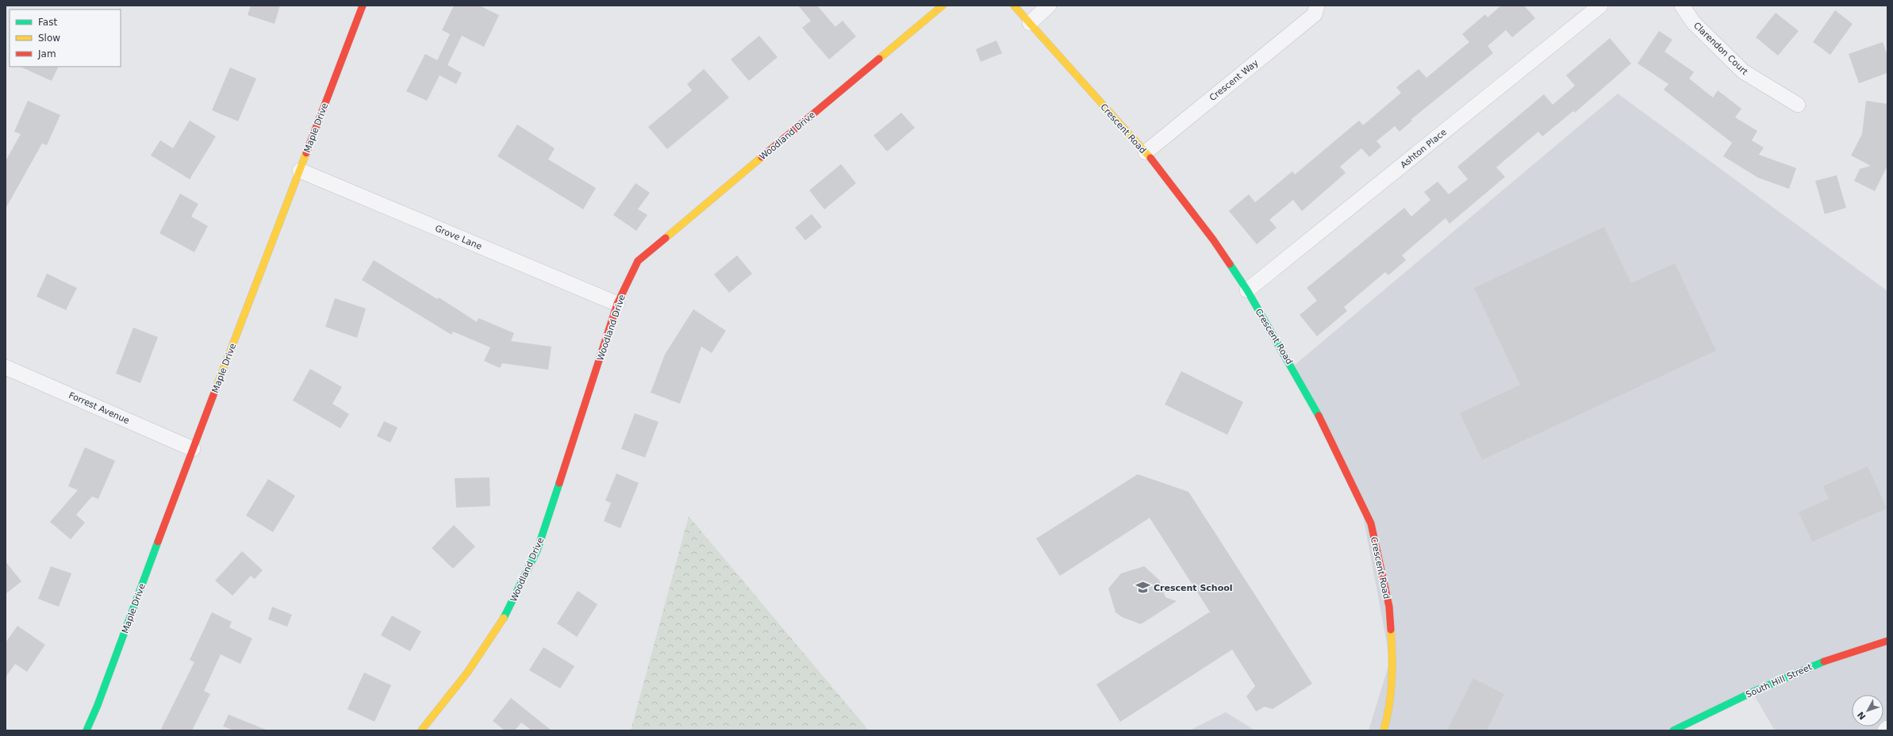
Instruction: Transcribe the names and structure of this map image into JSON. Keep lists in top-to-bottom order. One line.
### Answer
{"streets":{"street":["Clarendon Court","Crescent Way","Maple Drive","Crescent Road","Woodland Drive","Ashton Place","Grove Lane","Forrest Avenue","South Hill Street"]},"crossings":[["Crescent Way","Crescent Road"],["Maple Drive","Grove Lane"],["Maple Drive","Forrest Avenue"],["Crescent Road","Ashton Place"],["Woodland Drive","Grove Lane"]],"places":{"school or university":["Crescent School"]},"legend":["Fast","Slow","Jam"],"north":"bottom left"}
